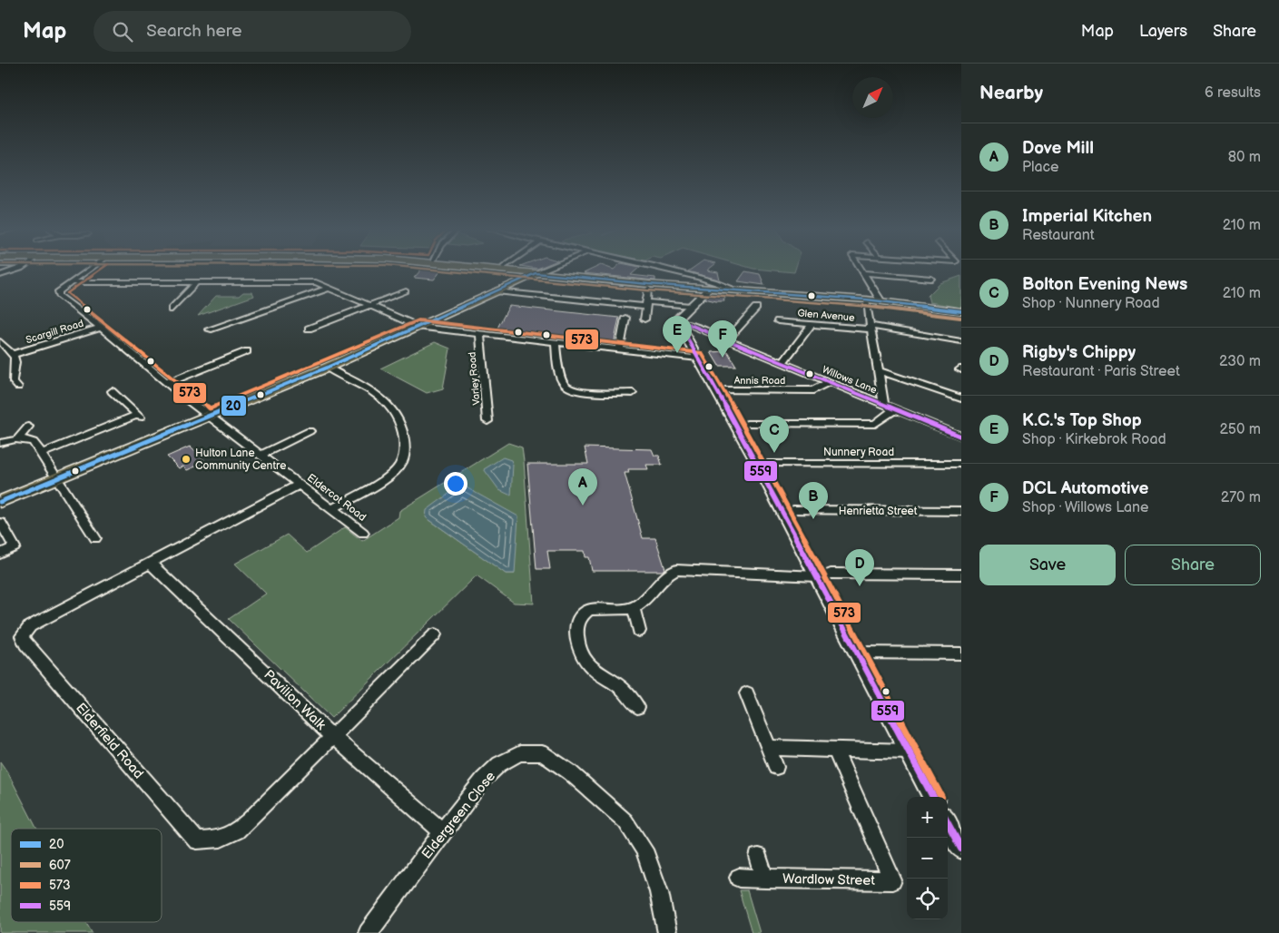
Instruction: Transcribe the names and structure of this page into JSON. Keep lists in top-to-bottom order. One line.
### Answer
{"streets":{"street":["Glen Avenue","Scargill Road","Varley Road","Willows Lane","Annis Road","Nunnery Road","Eldercot Road","Henrietta Street","Pavilion Walk","Elderfield Road","Eldergreen Close","Wardlow Street"]},"crossings":[["Scargill Road","Eldercot Road"],["Willows Lane","Annis Road"],["Eldercot Road","Elderfield Road"],["Pavilion Walk","Elderfield Road"],["Pavilion Walk","Eldergreen Close"]],"places":["Hulton Lane Community Centre"],"lines":["transit line 607","transit line 573","transit line 20","transit line 559"],"legend":["20","607","573","559"],"north":"top right","page":{"header":"Map","search":"Search here","nav":["Map","Layers","Share"],"heading":["Nearby","6 results"],"list":[{"mark":"A","name":"Dove Mill","note":"Place","value":"80 m"},{"mark":"B","name":"Imperial Kitchen","note":"Restaurant","value":"210 m"},{"mark":"C","name":"Bolton Evening News","note":"Shop · Nunnery Road","value":"210 m"},{"mark":"D","name":"Rigby's Chippy","note":"Restaurant · Paris Street","value":"230 m"},{"mark":"E","name":"K.C.'s Top Shop","note":"Shop · Kirkebrok Road","value":"250 m"},{"mark":"F","name":"DCL Automotive","note":"Shop · Willows Lane","value":"270 m"}],"pins":["E","F","C","A","B","D"],"buttons":["Save","Share"],"map_buttons":["+","−"]}}
